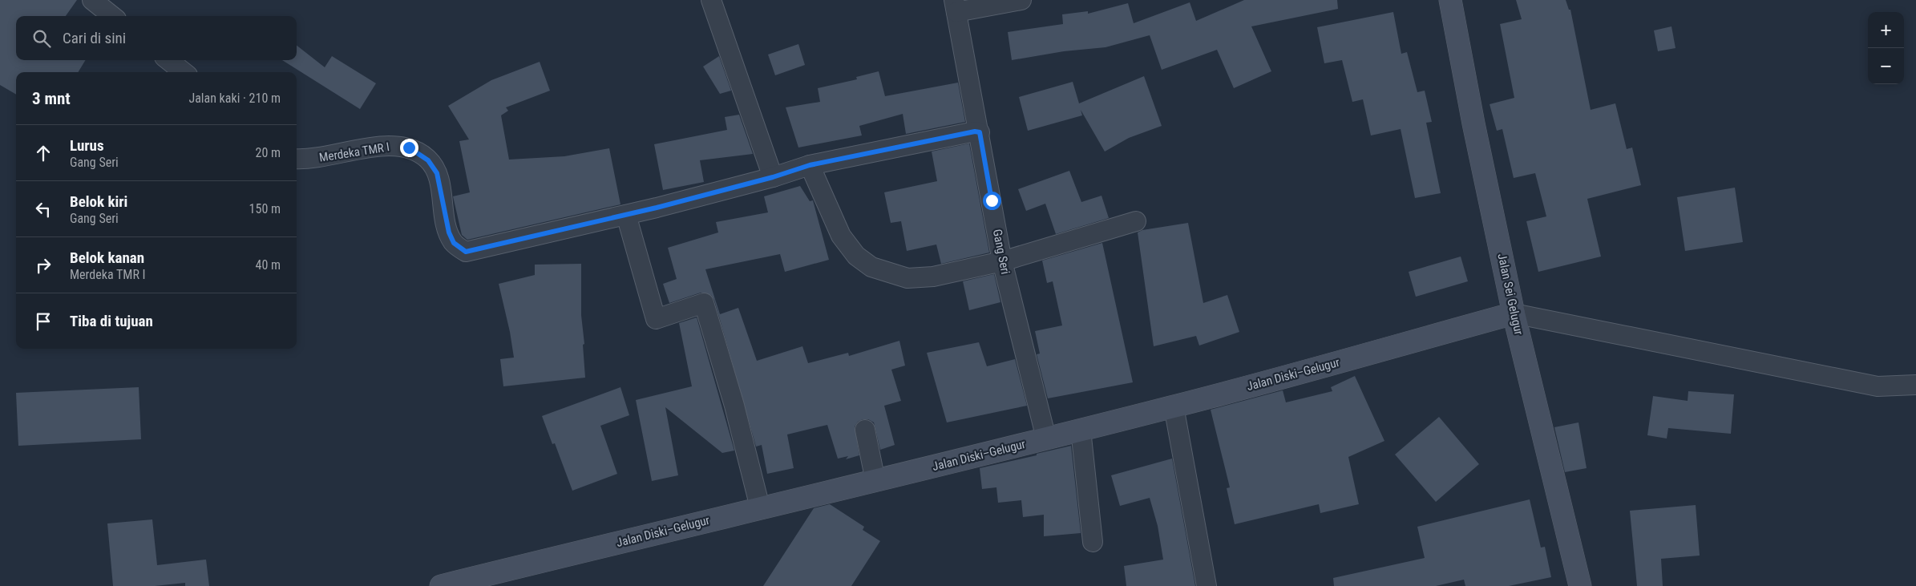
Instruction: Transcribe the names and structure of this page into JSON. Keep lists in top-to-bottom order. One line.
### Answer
{"streets":{"main road":["Jalan Sei Gelugur","Jalan Diski–Gelugur"],"street":["Merdeka TMR I","Gang Seri"]},"crossings":[["Gang Seri","Jalan Diski–Gelugur"],["Jalan Sei Gelugur","Jalan Diski–Gelugur"]],"page":{"map_buttons":["+","−"],"search":"Cari di sini","heading":["3 mnt","Jalan kaki · 210 m"],"list":[["Lurus","Gang Seri","20 m"],["Belok kiri","Gang Seri","150 m"],["Belok kanan","Merdeka TMR I","40 m"],"Tiba di tujuan"]}}
